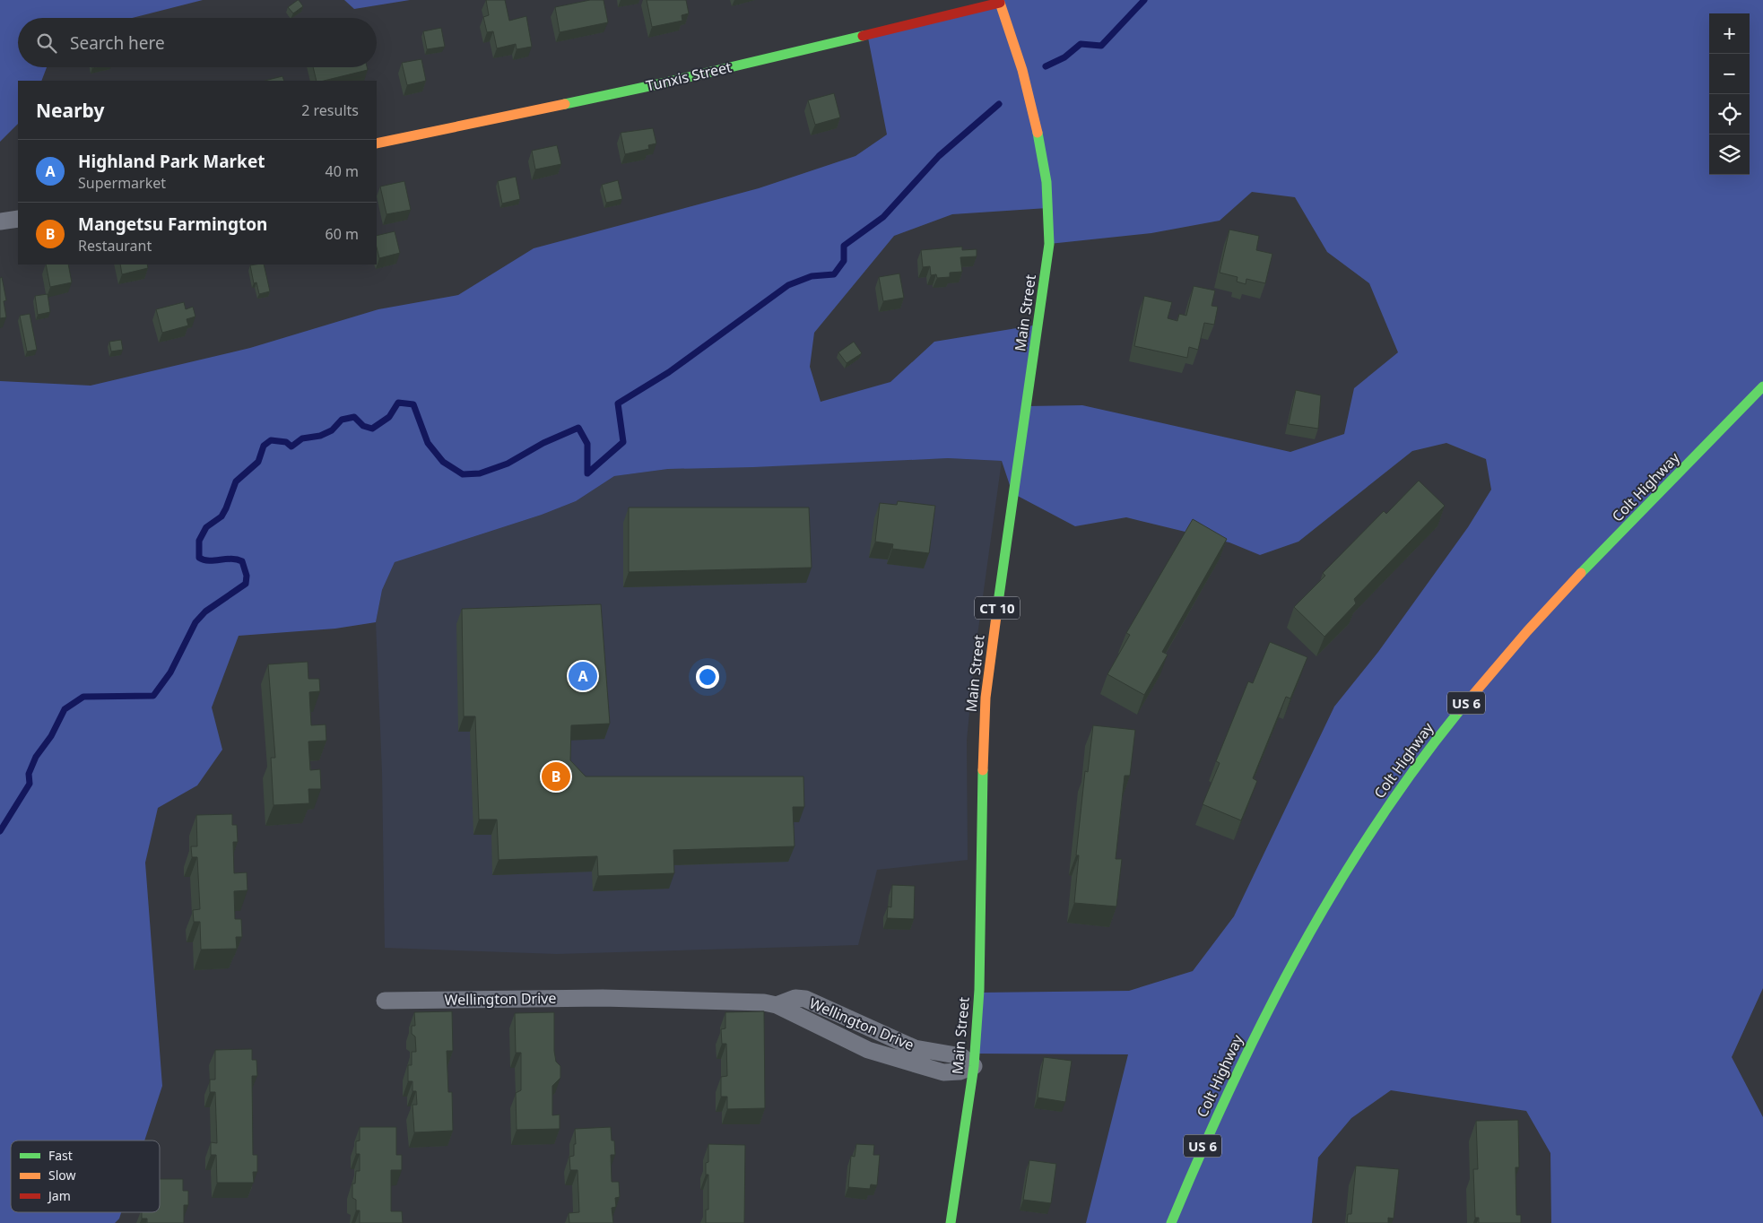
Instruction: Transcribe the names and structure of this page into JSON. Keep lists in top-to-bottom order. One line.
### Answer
{"streets":{"main road":["Tunxis Street","Main Street","Colt Highway","CT 10","US 6"],"street":["Wellington Drive"]},"crossings":[["Tunxis Street","Main Street"],["Main Street","Wellington Drive"]],"legend":["Fast","Slow","Jam"],"page":{"map_buttons":["+","−"],"search":"Search here","heading":["Nearby","2 results"],"list":[{"mark":"A","name":"Highland Park Market","note":"Supermarket","value":"40 m"},{"mark":"B","name":"Mangetsu Farmington","note":"Restaurant","value":"60 m"}],"pins":["A","B"]}}
